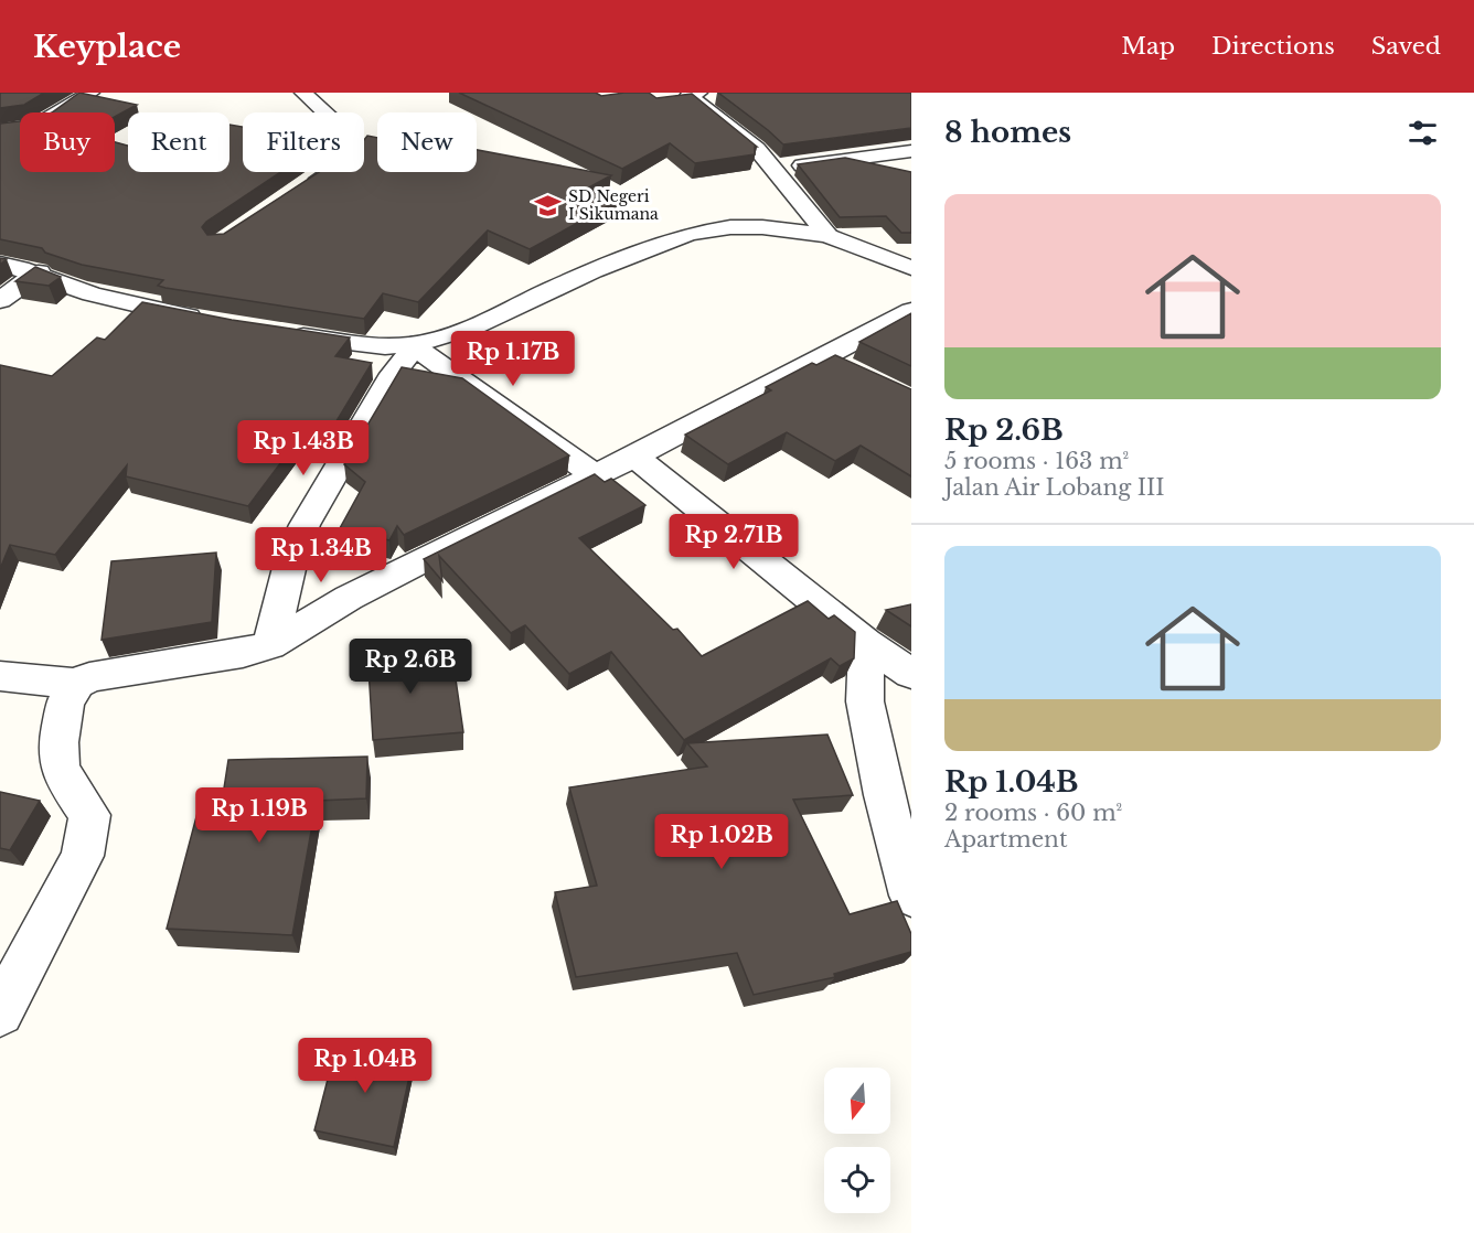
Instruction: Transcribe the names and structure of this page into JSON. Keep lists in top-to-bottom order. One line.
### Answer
{"places":{"school or university":["SD Negeri I Sikumana"]},"north":"bottom","page":{"header":"Keyplace","nav":["Map","Directions","Saved"],"heading":"8 homes","chip":["Buy","Rent","Filters","New"],"list":[{"name":"Rp 2.6B","note":"5 rooms · 163 m² · Jalan Air Lobang III"},{"name":"Rp 1.04B","note":"2 rooms · 60 m² · Apartment"}],"price":["Rp 1.17B","Rp 1.43B","Rp 2.71B","Rp 1.34B","Rp 2.6B","Rp 1.19B","Rp 1.02B","Rp 1.04B"]}}
